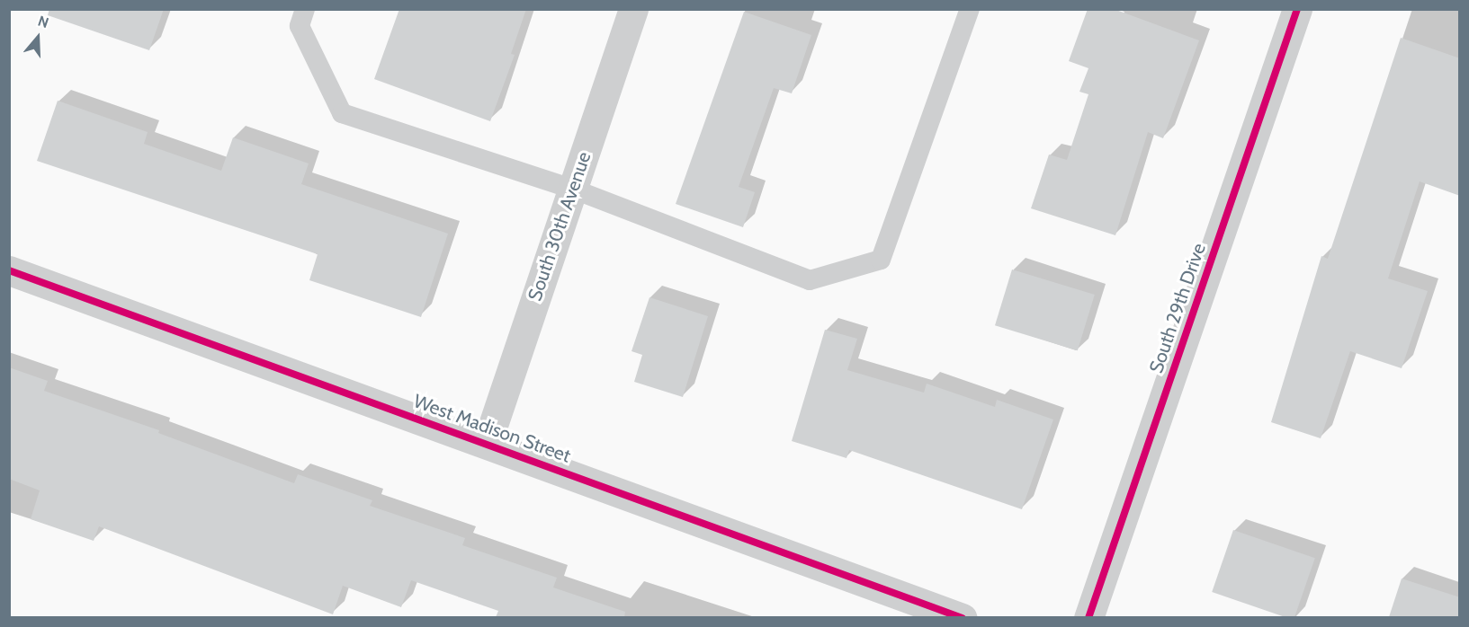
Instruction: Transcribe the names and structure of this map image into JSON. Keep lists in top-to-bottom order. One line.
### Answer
{"streets":{"street":["South 30th Avenue","South 29th Drive","West Madison Street"]},"crossings":[["South 30th Avenue","West Madison Street"]],"north":"top"}
